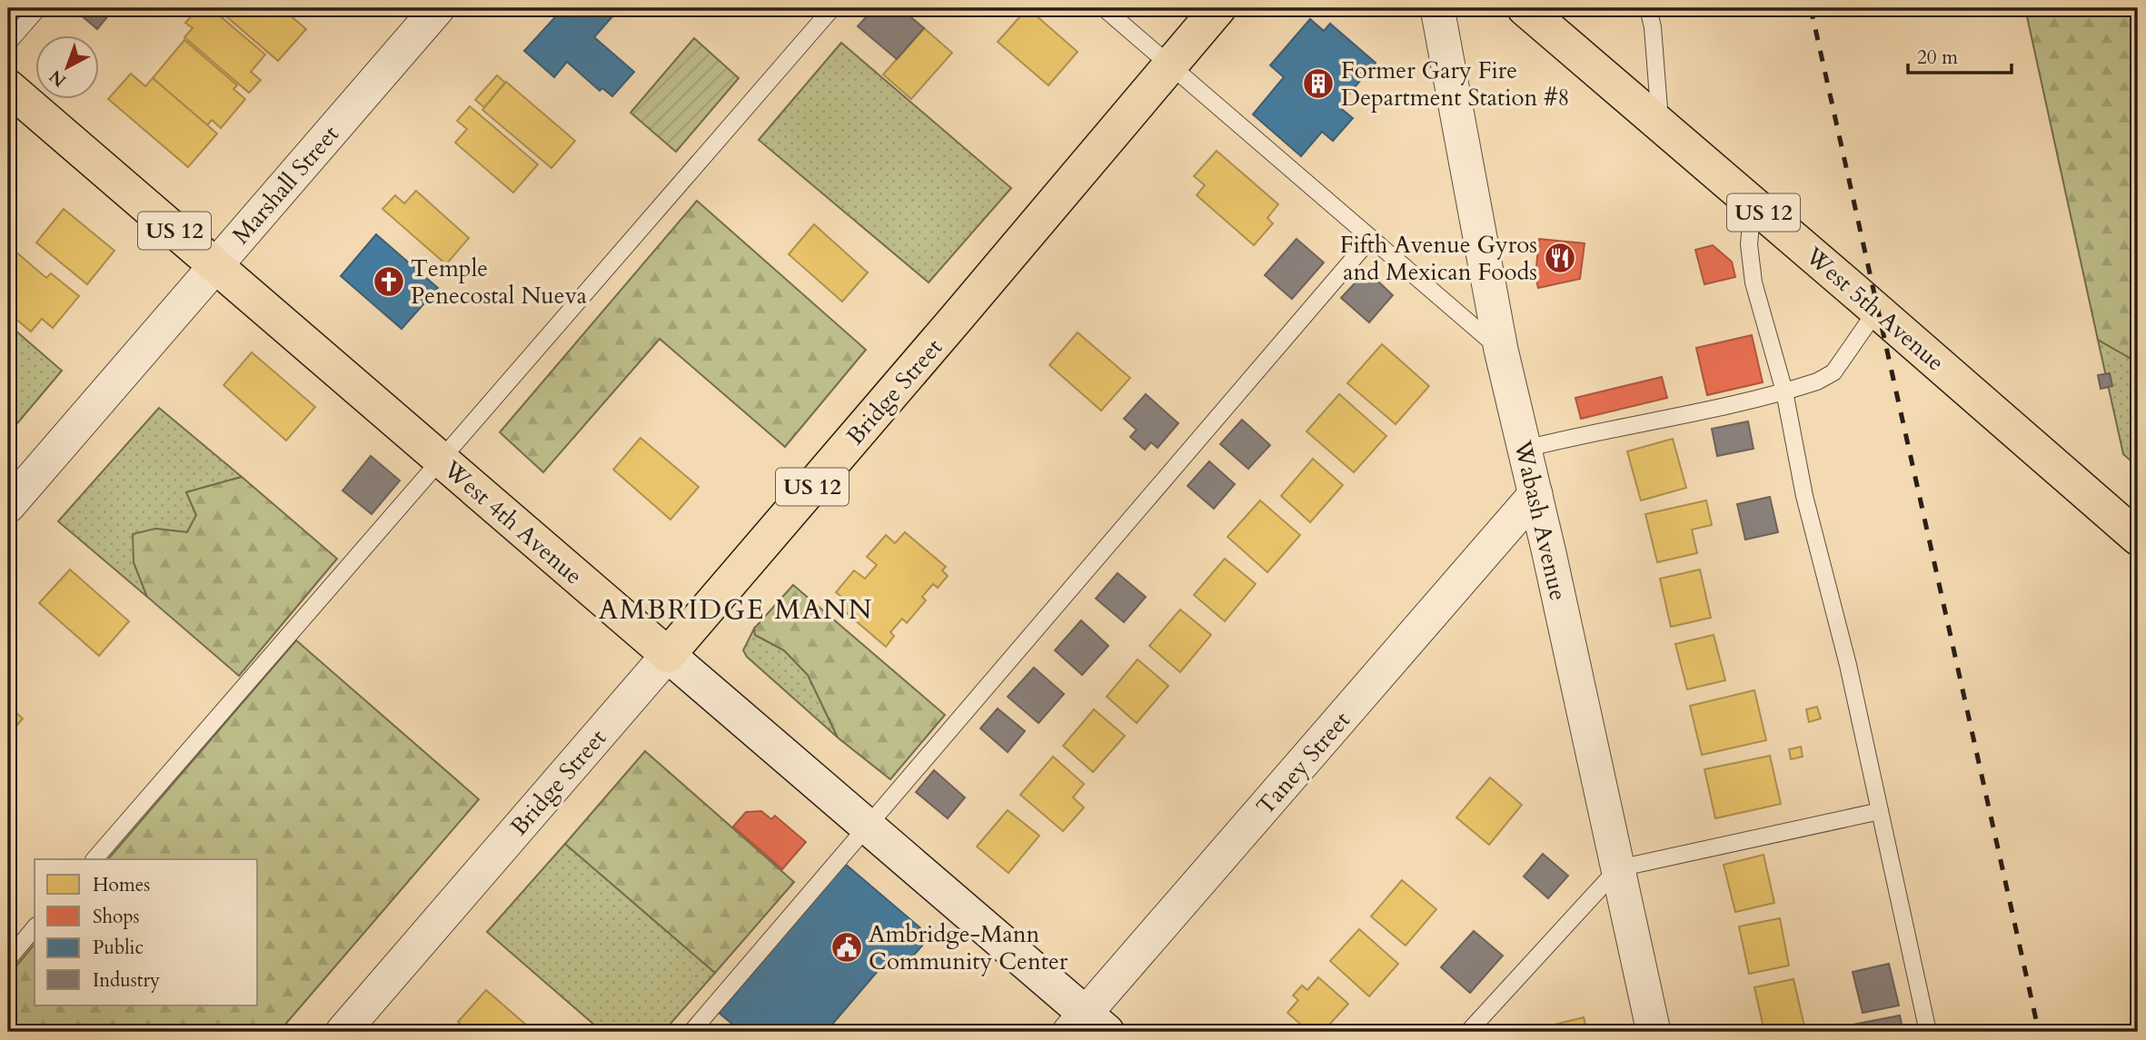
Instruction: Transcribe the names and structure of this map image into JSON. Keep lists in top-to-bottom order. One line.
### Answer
{"streets":{"main road":["US 12","West 5th Avenue","Bridge Street","West 4th Avenue"],"street":["Marshall Street","Wabash Avenue","Taney Street"]},"crossings":[["Marshall Street","West 4th Avenue"],["Bridge Street","West 4th Avenue"],["Wabash Avenue","Taney Street"],["West 4th Avenue","Taney Street"]],"districts":["AMBRIDGE MANN"],"places":{"building":["Former Gary Fire Department Station #8"],"restaurant":["Fifth Avenue Gyros and Mexican Foods"],"church":["Temple Penecostal Nueva"],"public building":["Ambridge-Mann Community Center"]},"legend":["Homes","Shops","Public","Industry"],"scale_bar":"20 m","north":"bottom left"}
